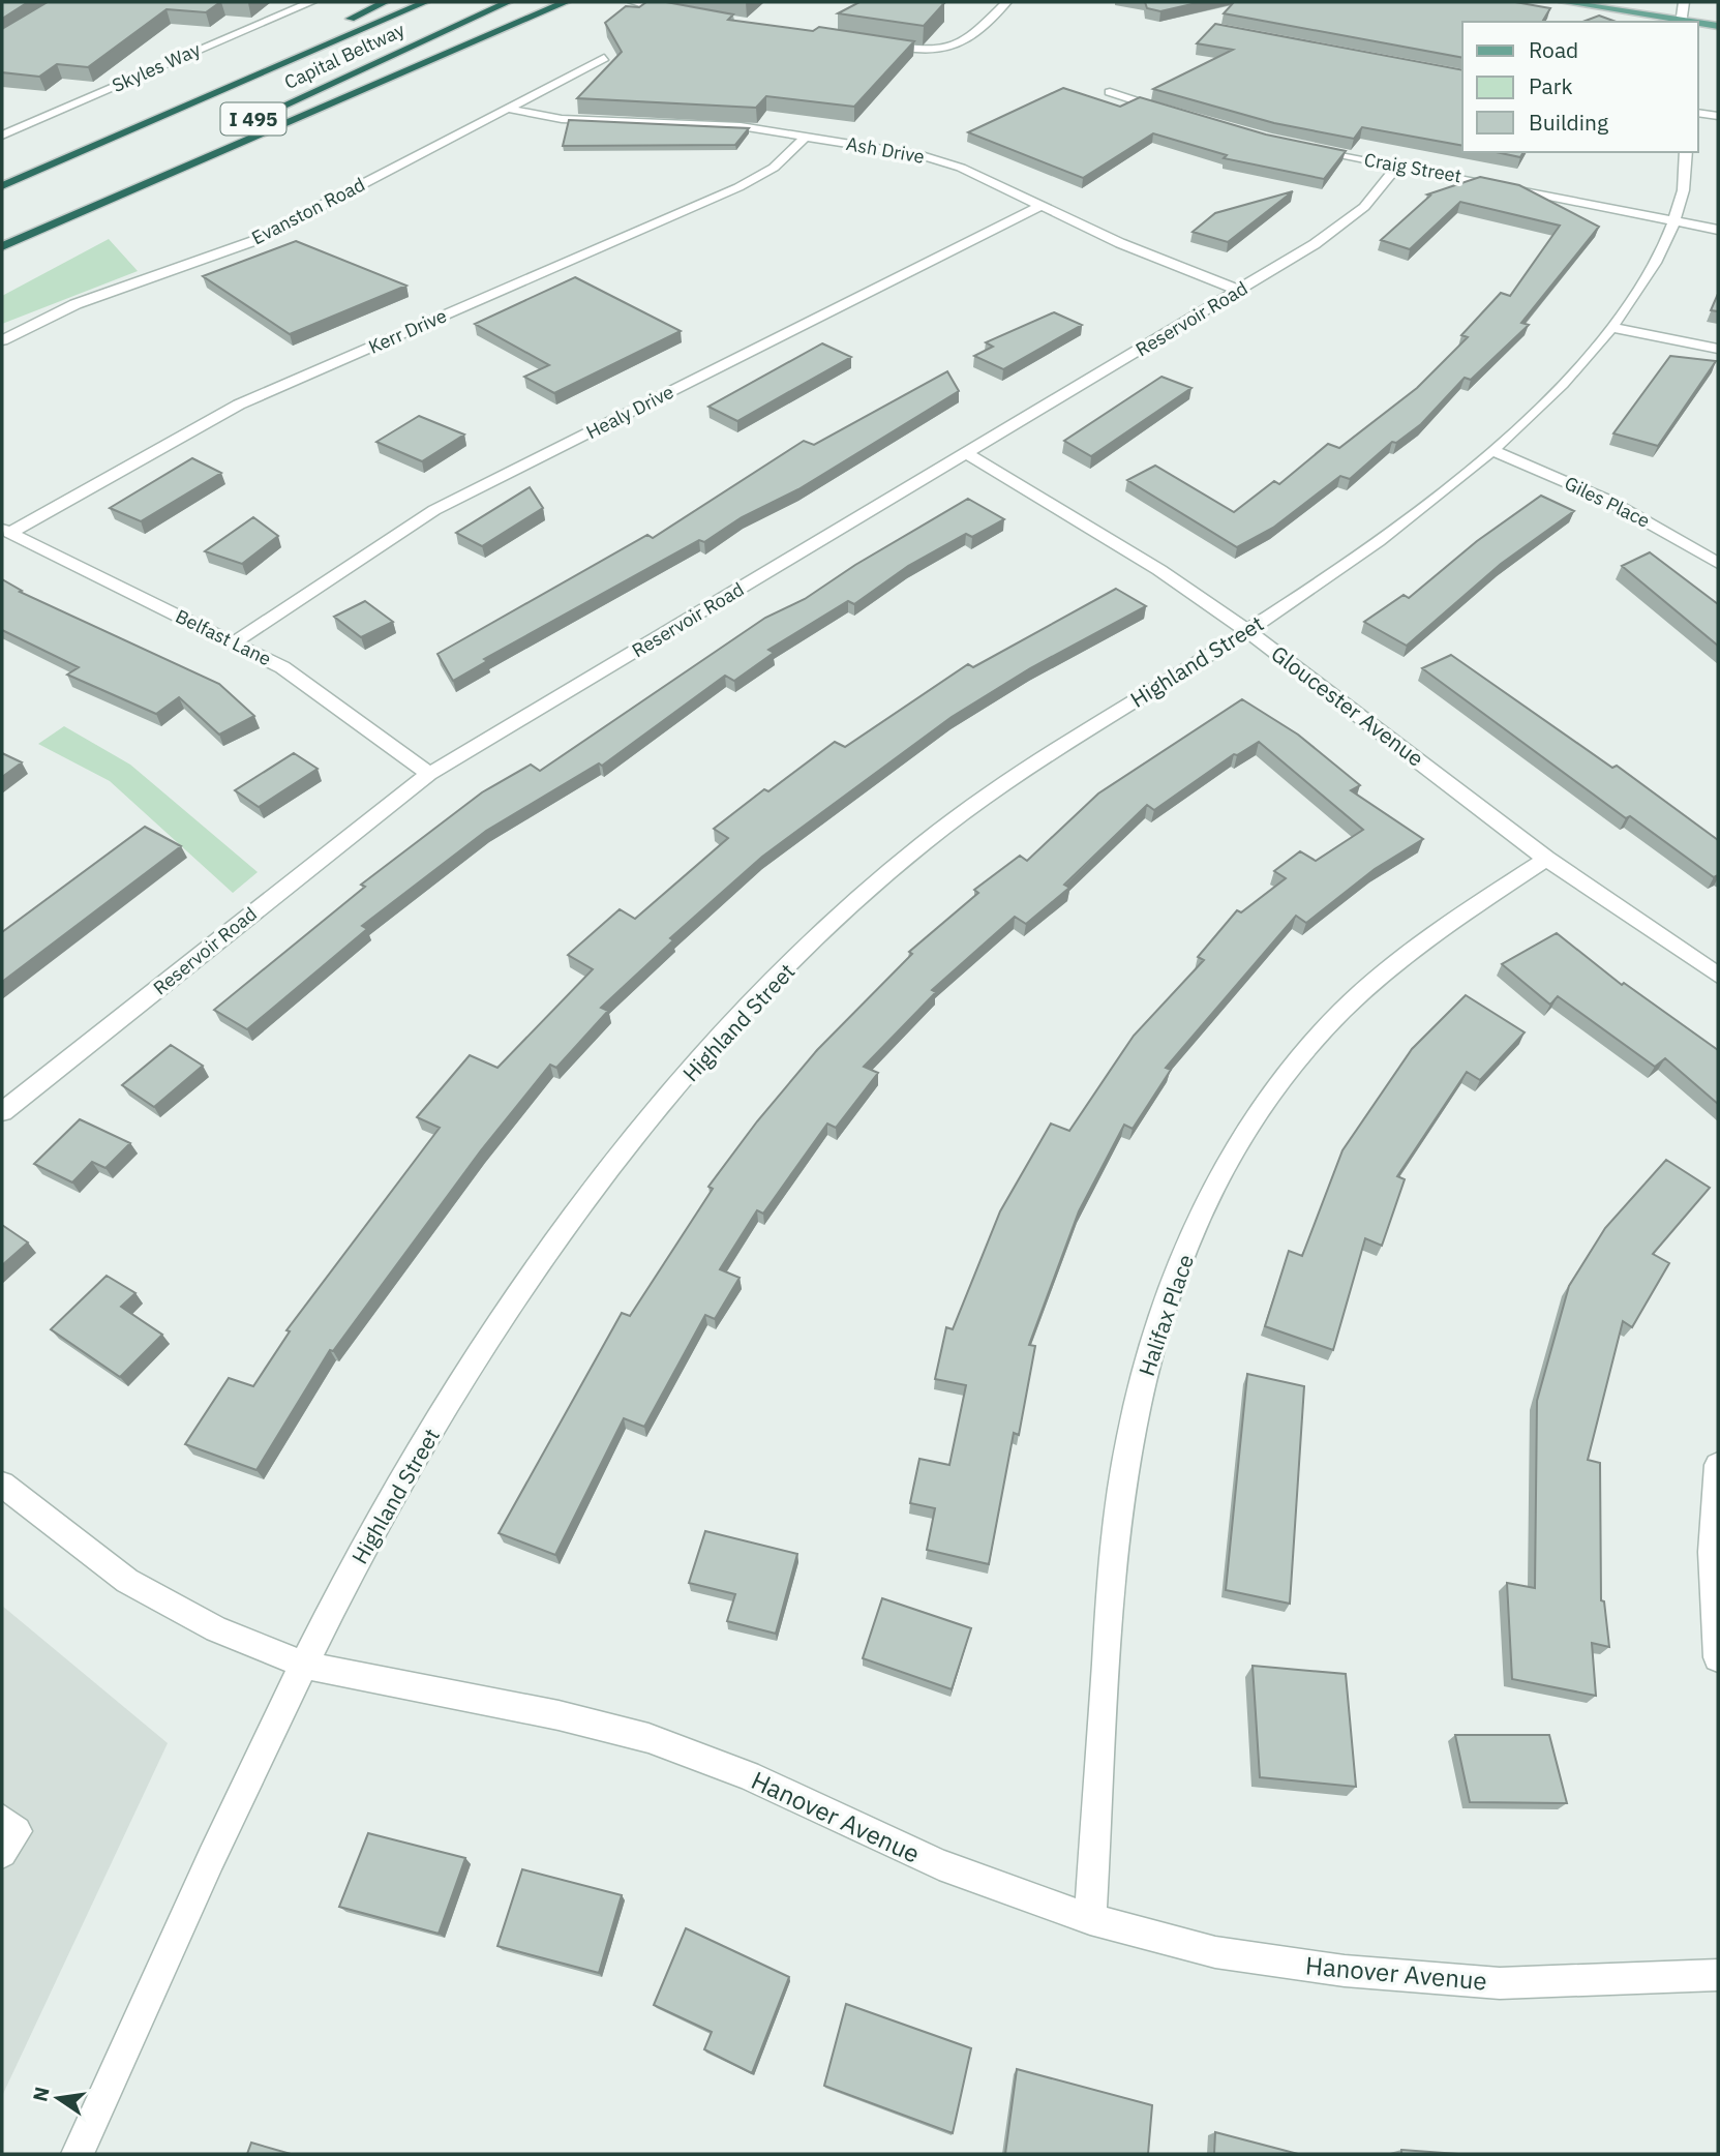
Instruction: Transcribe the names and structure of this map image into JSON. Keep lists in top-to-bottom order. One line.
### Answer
{"streets":{"highway":["Capital Beltway","I 495"],"street":["Skyles Way","Ash Drive","Craig Street","Evanston Road","Reservoir Road","Kerr Drive","Healy Drive","Giles Place","Belfast Lane","Highland Street","Gloucester Avenue","Halifax Place","Hanover Avenue"]},"crossings":[["Ash Drive","Evanston Road"],["Ash Drive","Reservoir Road"],["Ash Drive","Kerr Drive"],["Ash Drive","Healy Drive"],["Craig Street","Reservoir Road"],["Craig Street","Highland Street"],["Reservoir Road","Belfast Lane"],["Reservoir Road","Gloucester Avenue"],["Kerr Drive","Belfast Lane"],["Healy Drive","Belfast Lane"],["Giles Place","Highland Street"],["Highland Street","Gloucester Avenue"],["Highland Street","Hanover Avenue"],["Gloucester Avenue","Halifax Place"],["Halifax Place","Hanover Avenue"]],"legend":["Road","Park","Building"],"north":"left"}
